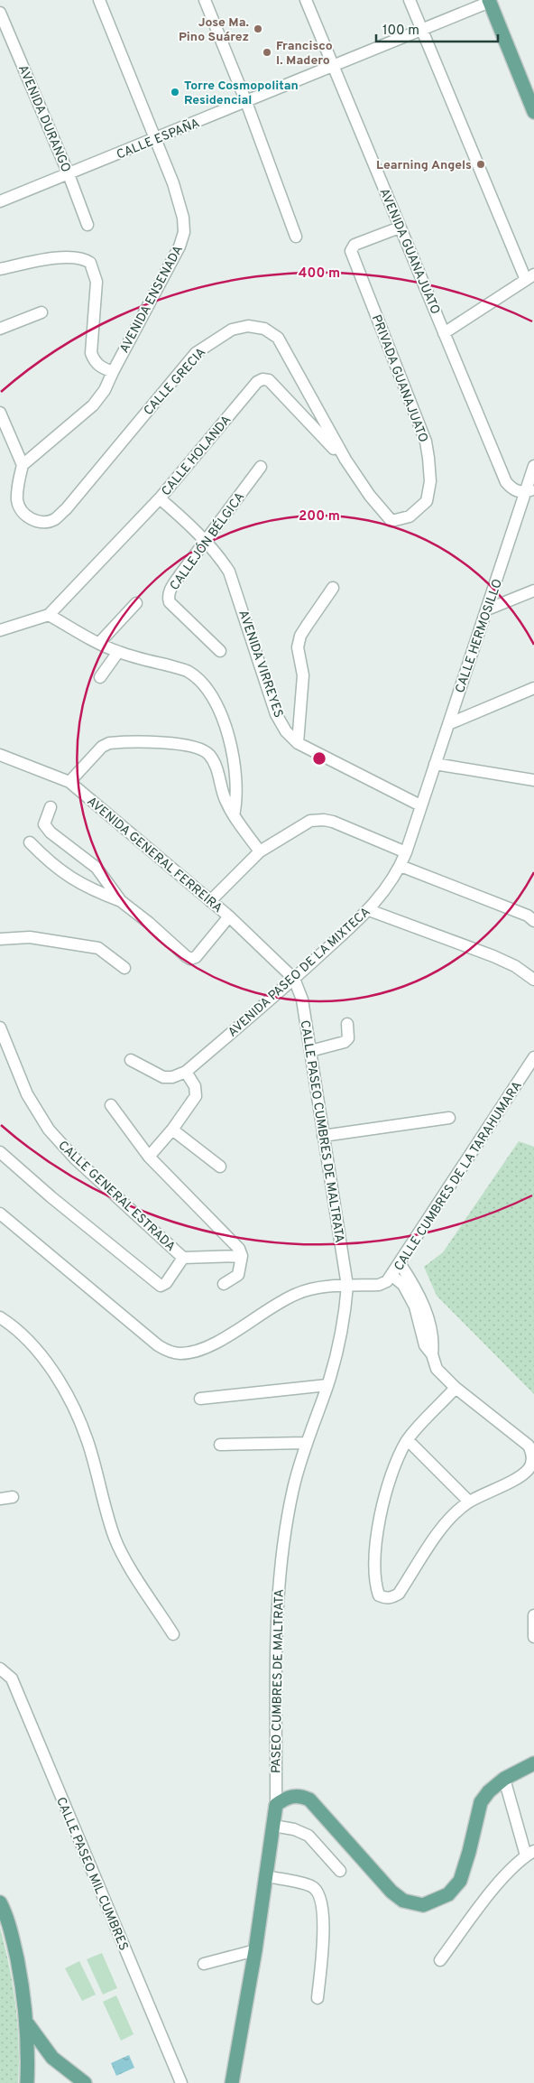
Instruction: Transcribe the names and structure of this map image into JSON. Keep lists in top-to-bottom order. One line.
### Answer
{"streets":{"main road":["PASEO CUMBRES DE MALTRATA"],"street":["AVENIDA DURANGO","CALLE ESPAÑA","AVENIDA GUANAJUATO","AVENIDA ENSENADA","PRIVADA GUANAJUATO","CALLE GRECIA","CALLE HOLANDA","CALLEJÓN BÉLGICA","CALLE HERMOSILLO","AVENIDA VIRREYES","AVENIDA GENERAL FERREIRA","AVENIDA PASEO DE LA MIXTECA","CALLE PASEO CUMBRES DE MALTRATA","CALLE CUMBRES DE LA TARAHUMARA","CALLE GENERAL ESTRADA","CALLE PASEO MIL CUMBRES"]},"crossings":[["AVENIDA DURANGO","CALLE ESPAÑA"],["CALLE ESPAÑA","AVENIDA GUANAJUATO"],["CALLE ESPAÑA","AVENIDA ENSENADA"],["AVENIDA GUANAJUATO","PRIVADA GUANAJUATO"],["AVENIDA GUANAJUATO","CALLE HERMOSILLO"],["AVENIDA ENSENADA","CALLE GRECIA"],["PRIVADA GUANAJUATO","CALLE GRECIA"],["PRIVADA GUANAJUATO","CALLE HOLANDA"],["CALLE GRECIA","CALLE HOLANDA"],["CALLE HOLANDA","AVENIDA VIRREYES"],["CALLEJÓN BÉLGICA","AVENIDA VIRREYES"],["CALLE HERMOSILLO","AVENIDA VIRREYES"],["CALLE HERMOSILLO","AVENIDA PASEO DE LA MIXTECA"],["AVENIDA VIRREYES","AVENIDA PASEO DE LA MIXTECA"],["AVENIDA GENERAL FERREIRA","AVENIDA PASEO DE LA MIXTECA"],["AVENIDA GENERAL FERREIRA","CALLE PASEO CUMBRES DE MALTRATA"],["AVENIDA PASEO DE LA MIXTECA","CALLE PASEO CUMBRES DE MALTRATA"],["CALLE PASEO CUMBRES DE MALTRATA","CALLE CUMBRES DE LA TARAHUMARA"],["CALLE PASEO CUMBRES DE MALTRATA","PASEO CUMBRES DE MALTRATA"],["CALLE CUMBRES DE LA TARAHUMARA","PASEO CUMBRES DE MALTRATA"]],"places":["Jose Ma. Pino Suárez","Francisco I. Madero","Torre Cosmopolitan Residencial","Learning Angels"],"scale_bar":"100 m","rings":["400 m","200 m"]}
